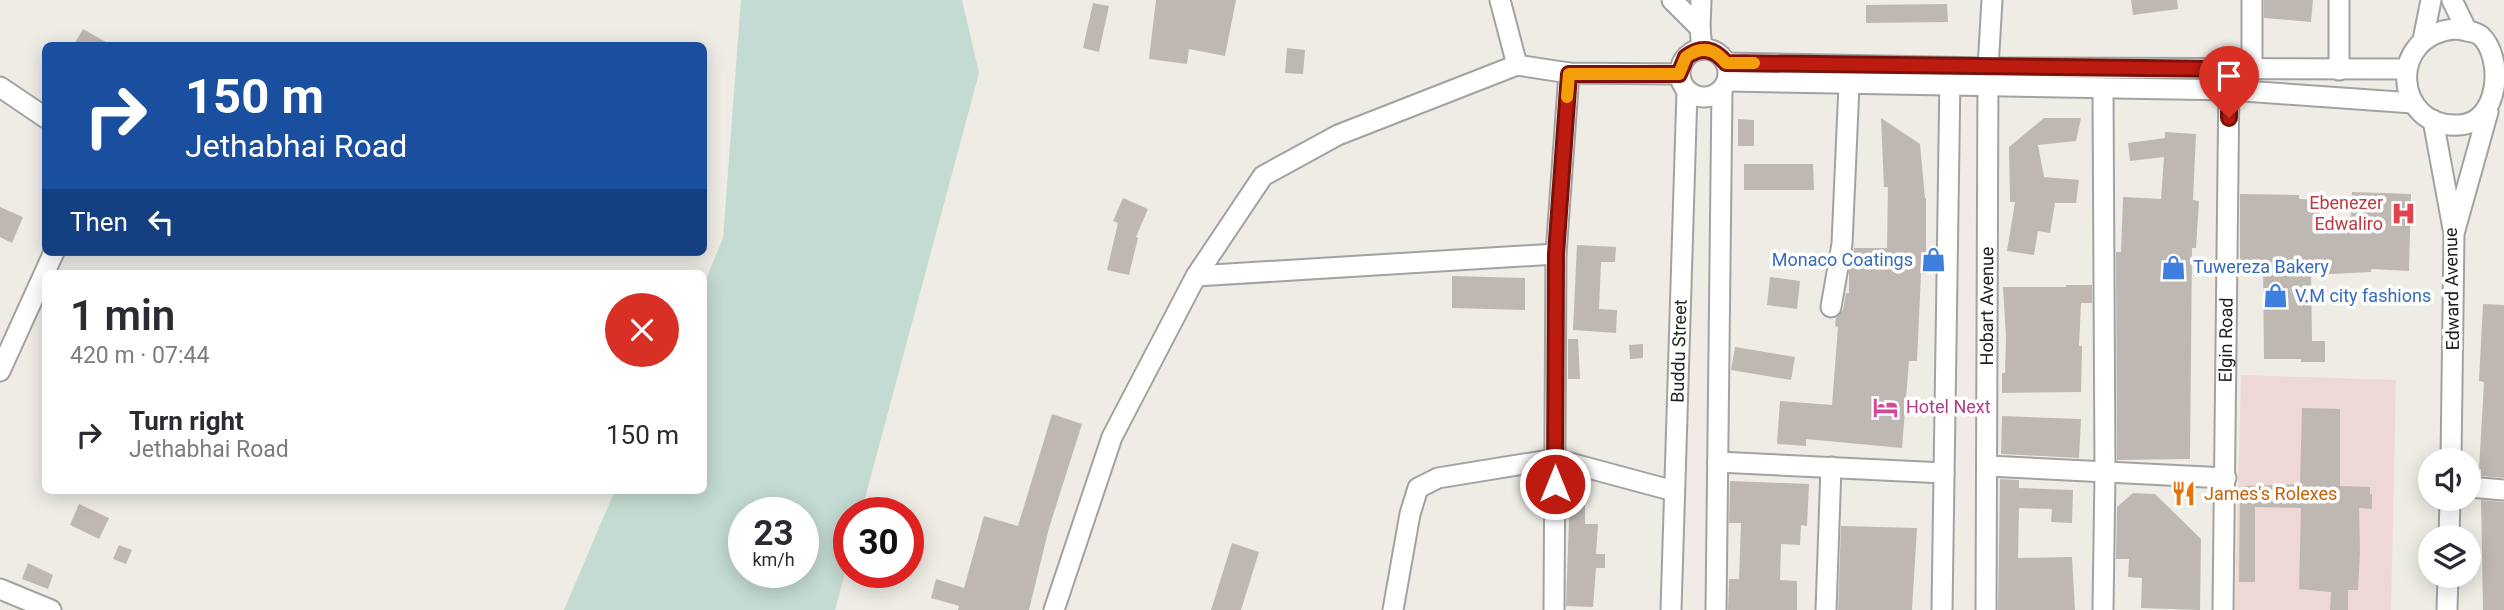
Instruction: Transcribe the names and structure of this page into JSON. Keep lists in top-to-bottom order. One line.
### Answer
{"streets":{"street":["Edward Avenue","Hobart Avenue","Elgin Road","Buddu Street"]},"places":{"hospital":["Ebenezer Edwaliro"],"shop":["Monaco Coatings","Tuwereza Bakery","V.M city fashions"],"hotel":["Hotel Next"],"restaurant":["James's Rolexes"]},"page":{"turn":["150 m","Jethabhai Road"],"then":"Then","heading":["1 min","420 m · 07:44"],"list":[{"name":"Turn right","note":"Jethabhai Road","value":"150 m"}],"speed":"23 km/h","limit":"30"}}
